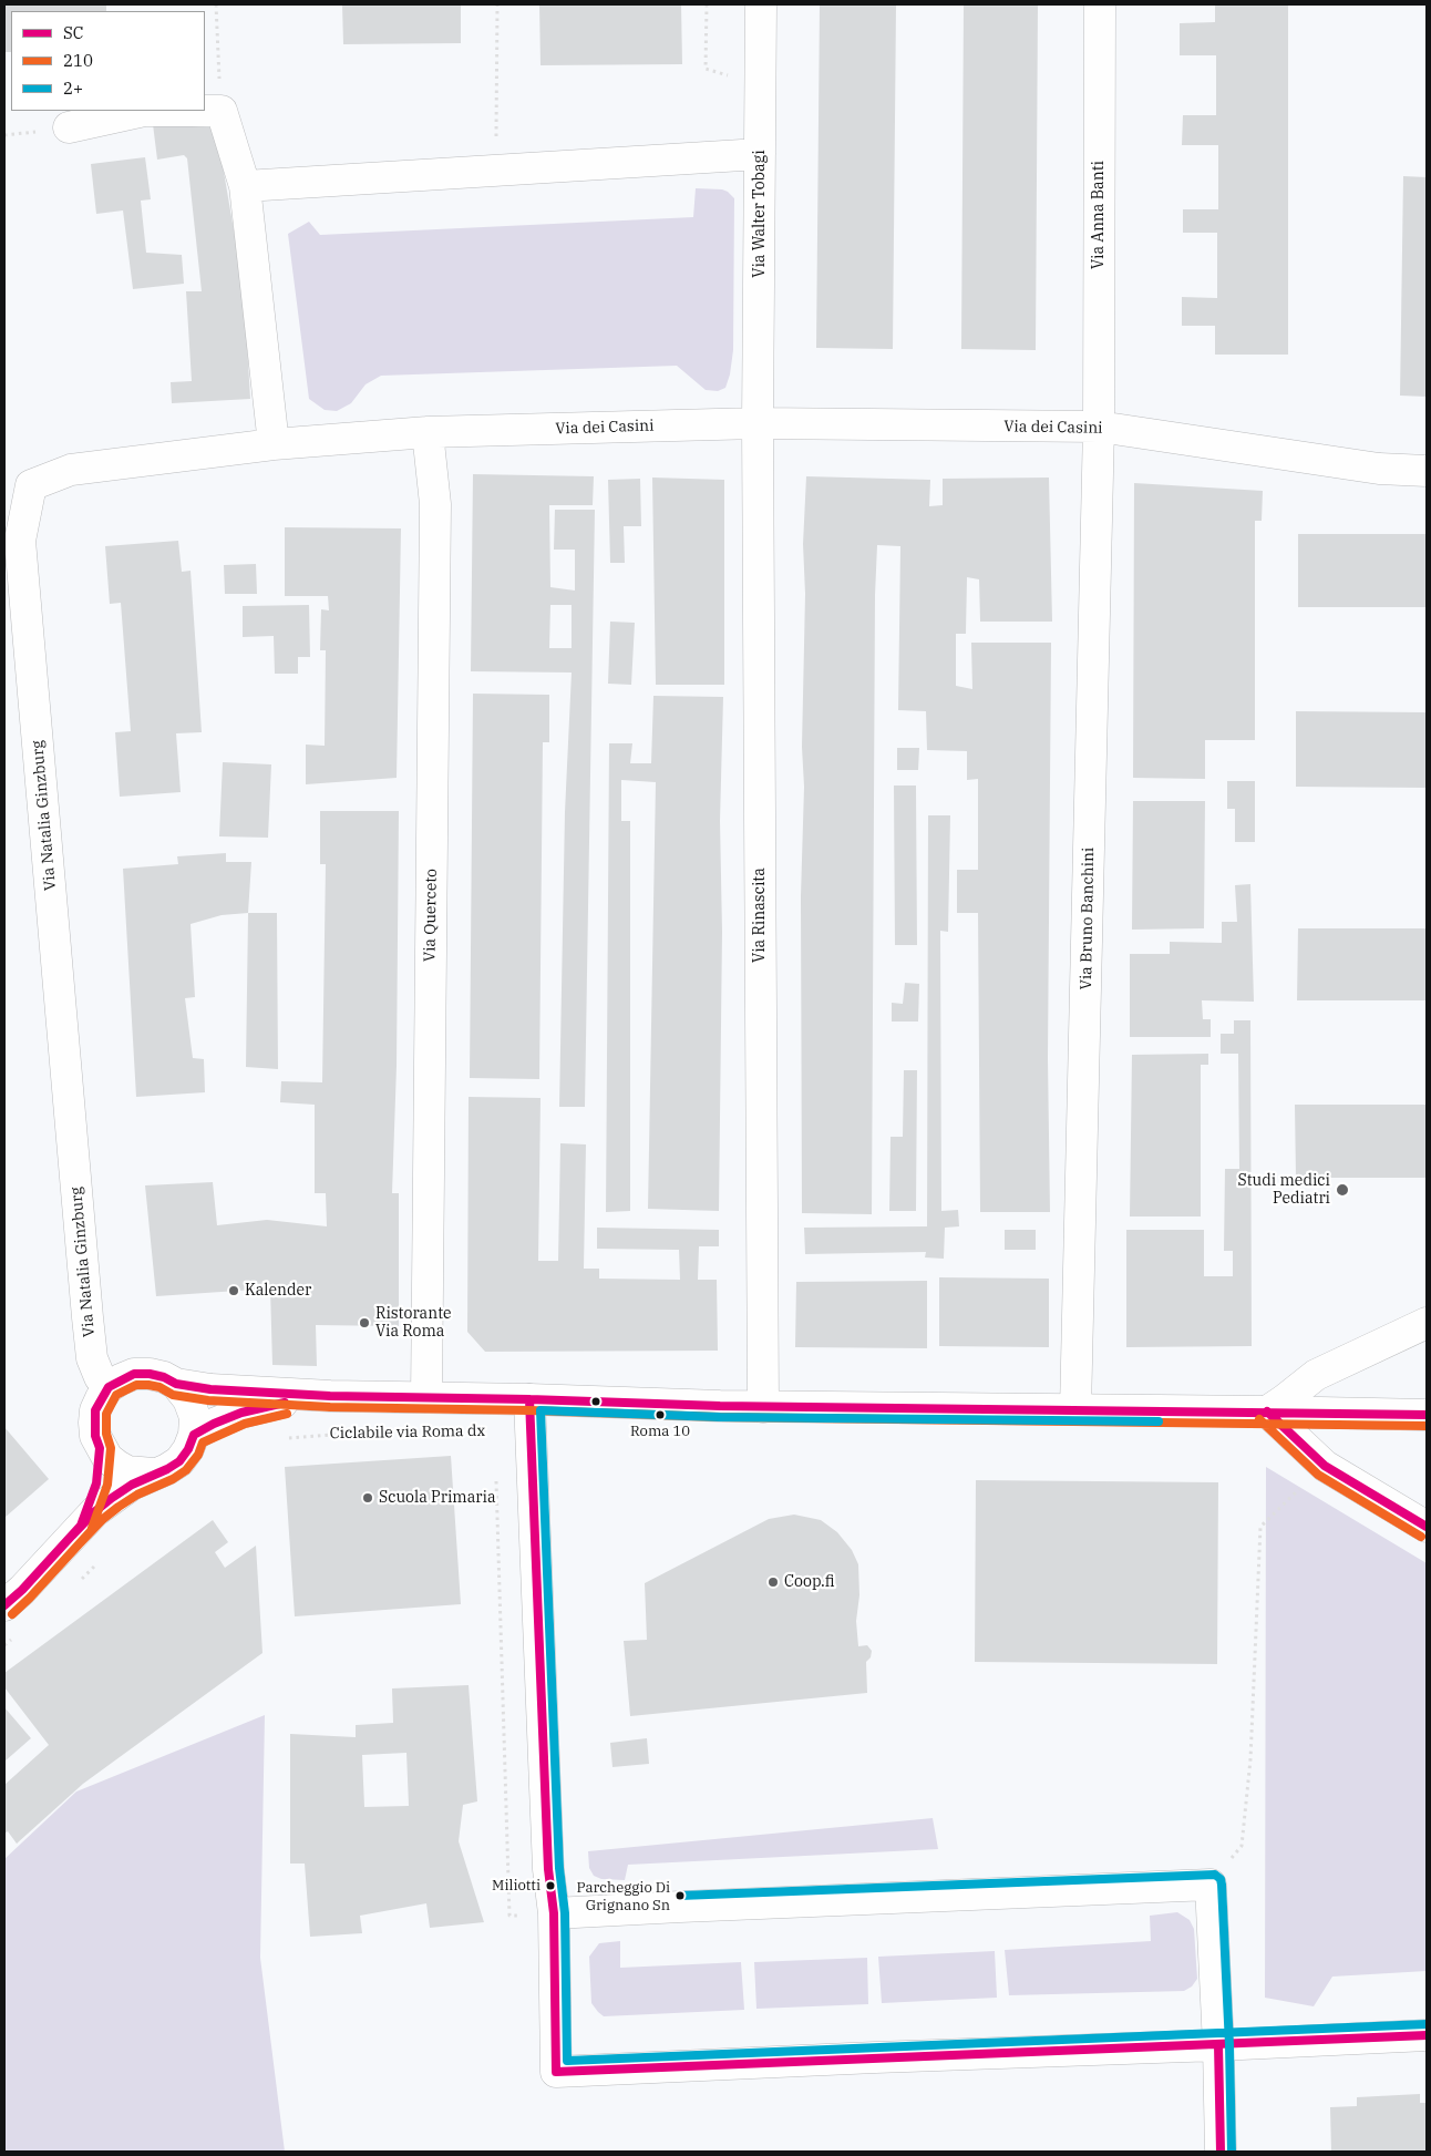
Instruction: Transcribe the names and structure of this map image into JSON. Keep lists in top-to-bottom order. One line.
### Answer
{"streets":{"street":["Via Walter Tobagi","Via Anna Banti","Via dei Casini","Via Natalia Ginzburg","Via Querceto","Via Rinascita","Via Bruno Banchini"],"path":["Ciclabile via Roma dx"]},"crossings":[["Via Walter Tobagi","Via dei Casini"],["Via Walter Tobagi","Via Rinascita"],["Via Anna Banti","Via dei Casini"],["Via Anna Banti","Via Bruno Banchini"],["Via dei Casini","Via Natalia Ginzburg"],["Via dei Casini","Via Querceto"],["Via dei Casini","Via Rinascita"],["Via dei Casini","Via Bruno Banchini"]],"places":["Studi medici Pediatri","Kalender","Ristorante Via Roma","Roma 10","Scuola Primaria","Coop.fi","Miliotti","Parcheggio Di Grignano Sn"],"lines":["transit line SC","transit line 210","transit line 2+"],"legend":["SC","210","2+"]}
